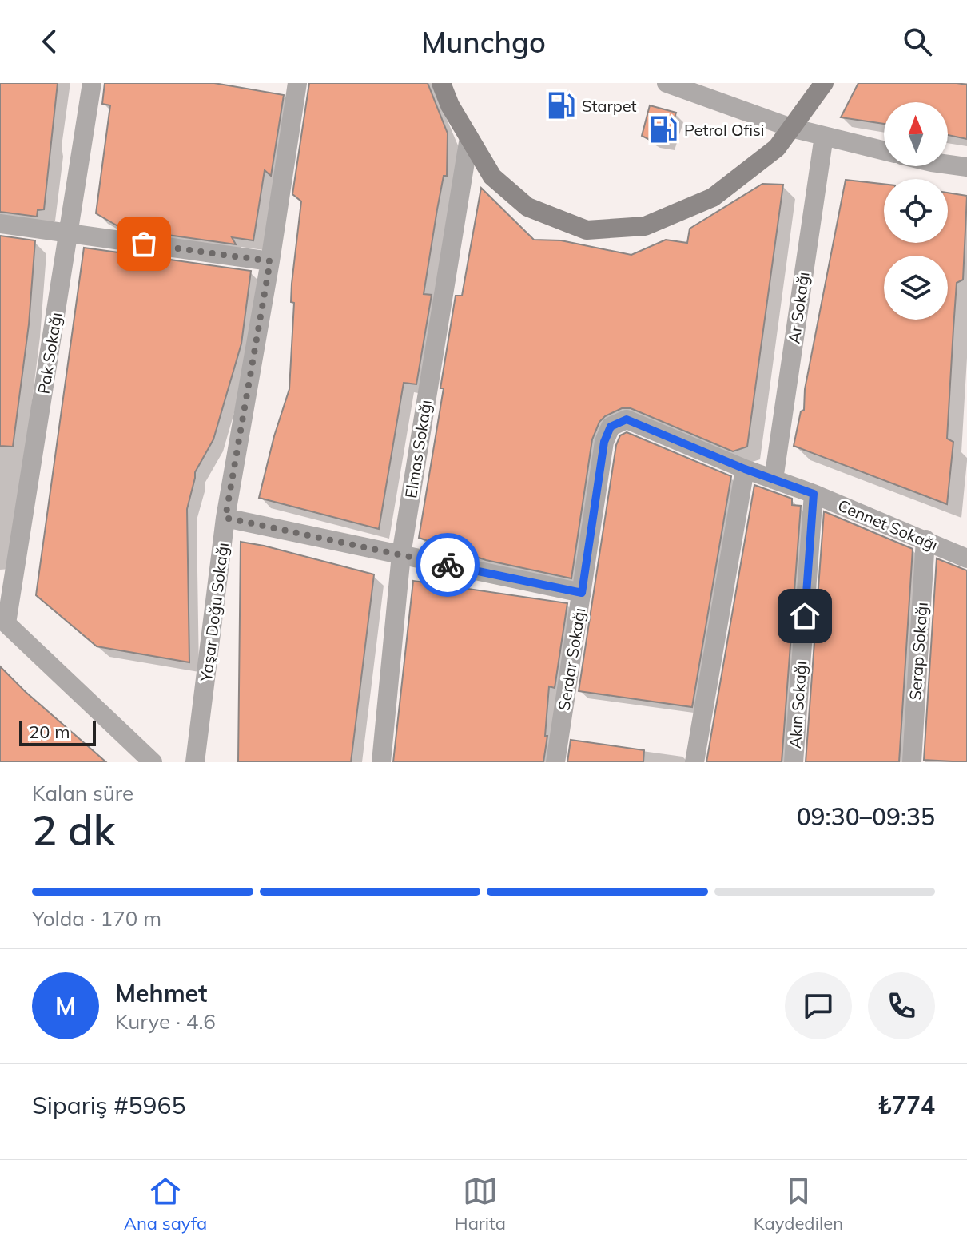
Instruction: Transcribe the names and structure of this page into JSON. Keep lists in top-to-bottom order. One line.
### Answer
{"streets":{"street":["Ar Sokağı","Pak Sokağı","Elmas Sokağı","Cennet Sokağı","Yaşar Doğu Sokağı","Serap Sokağı","Serdar Sokağı","Akın Sokağı"]},"crossings":[["Ar Sokağı","Cennet Sokağı"],["Cennet Sokağı","Serap Sokağı"],["Cennet Sokağı","Serdar Sokağı"],["Cennet Sokağı","Akın Sokağı"]],"places":{"fuel station":["Starpet","Petrol Ofisi"]},"scale_bar":"20 m","north":"top","page":{"header":"Munchgo","scale":"20 m","heading":["2 dk","Kalan süre","09:30–09:35"],"panel":["Mehmet","Kurye · 4.6","Sipariş #5965","₺774"],"bar":"Yolda · 170 m","round":"M","tabs":["Ana sayfa","Harita","Kaydedilen"]}}
